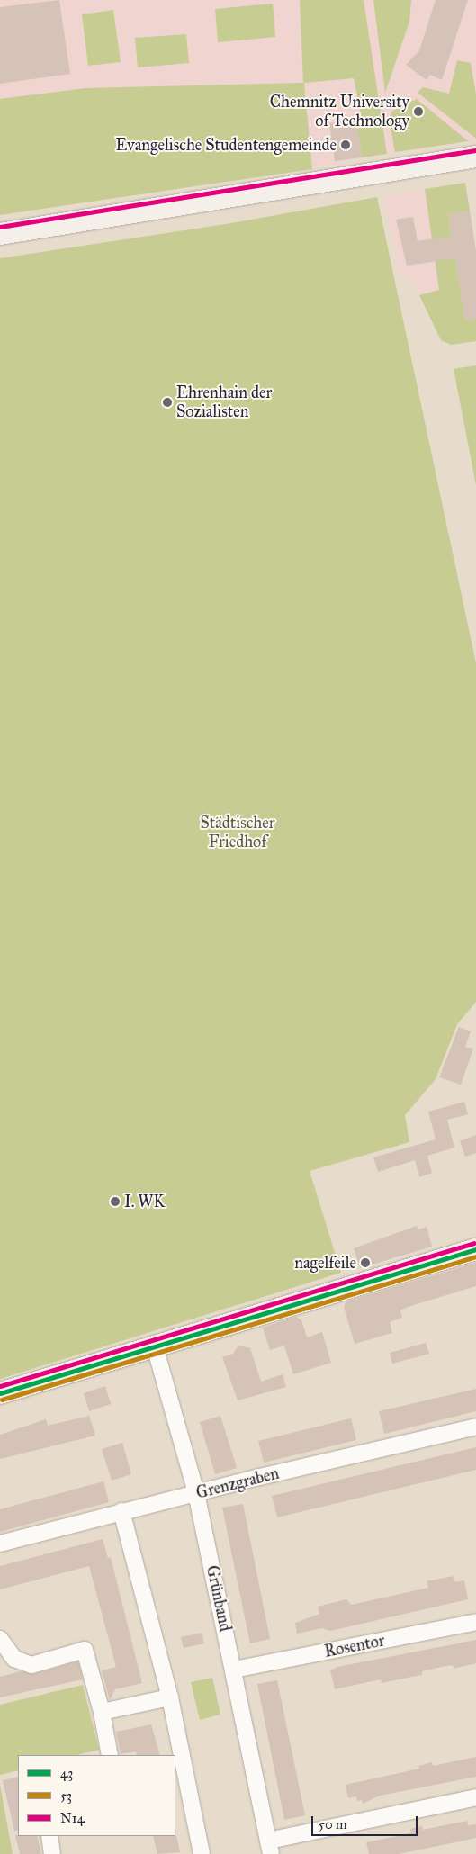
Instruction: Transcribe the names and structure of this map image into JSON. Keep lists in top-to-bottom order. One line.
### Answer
{"streets":{"street":["Grenzgraben","Grünband","Rosentor"]},"crossings":[["Grenzgraben","Grünband"],["Grünband","Rosentor"]],"parks":["Städtischer Friedhof"],"places":["Chemnitz University of Technology","Evangelische Studentengemeinde","Ehrenhain der Sozialisten","I. WK","nagelfeile"],"lines":["transit line N14","transit line 43","transit line 53"],"legend":["43","53","N14"],"scale_bar":"50 m"}
